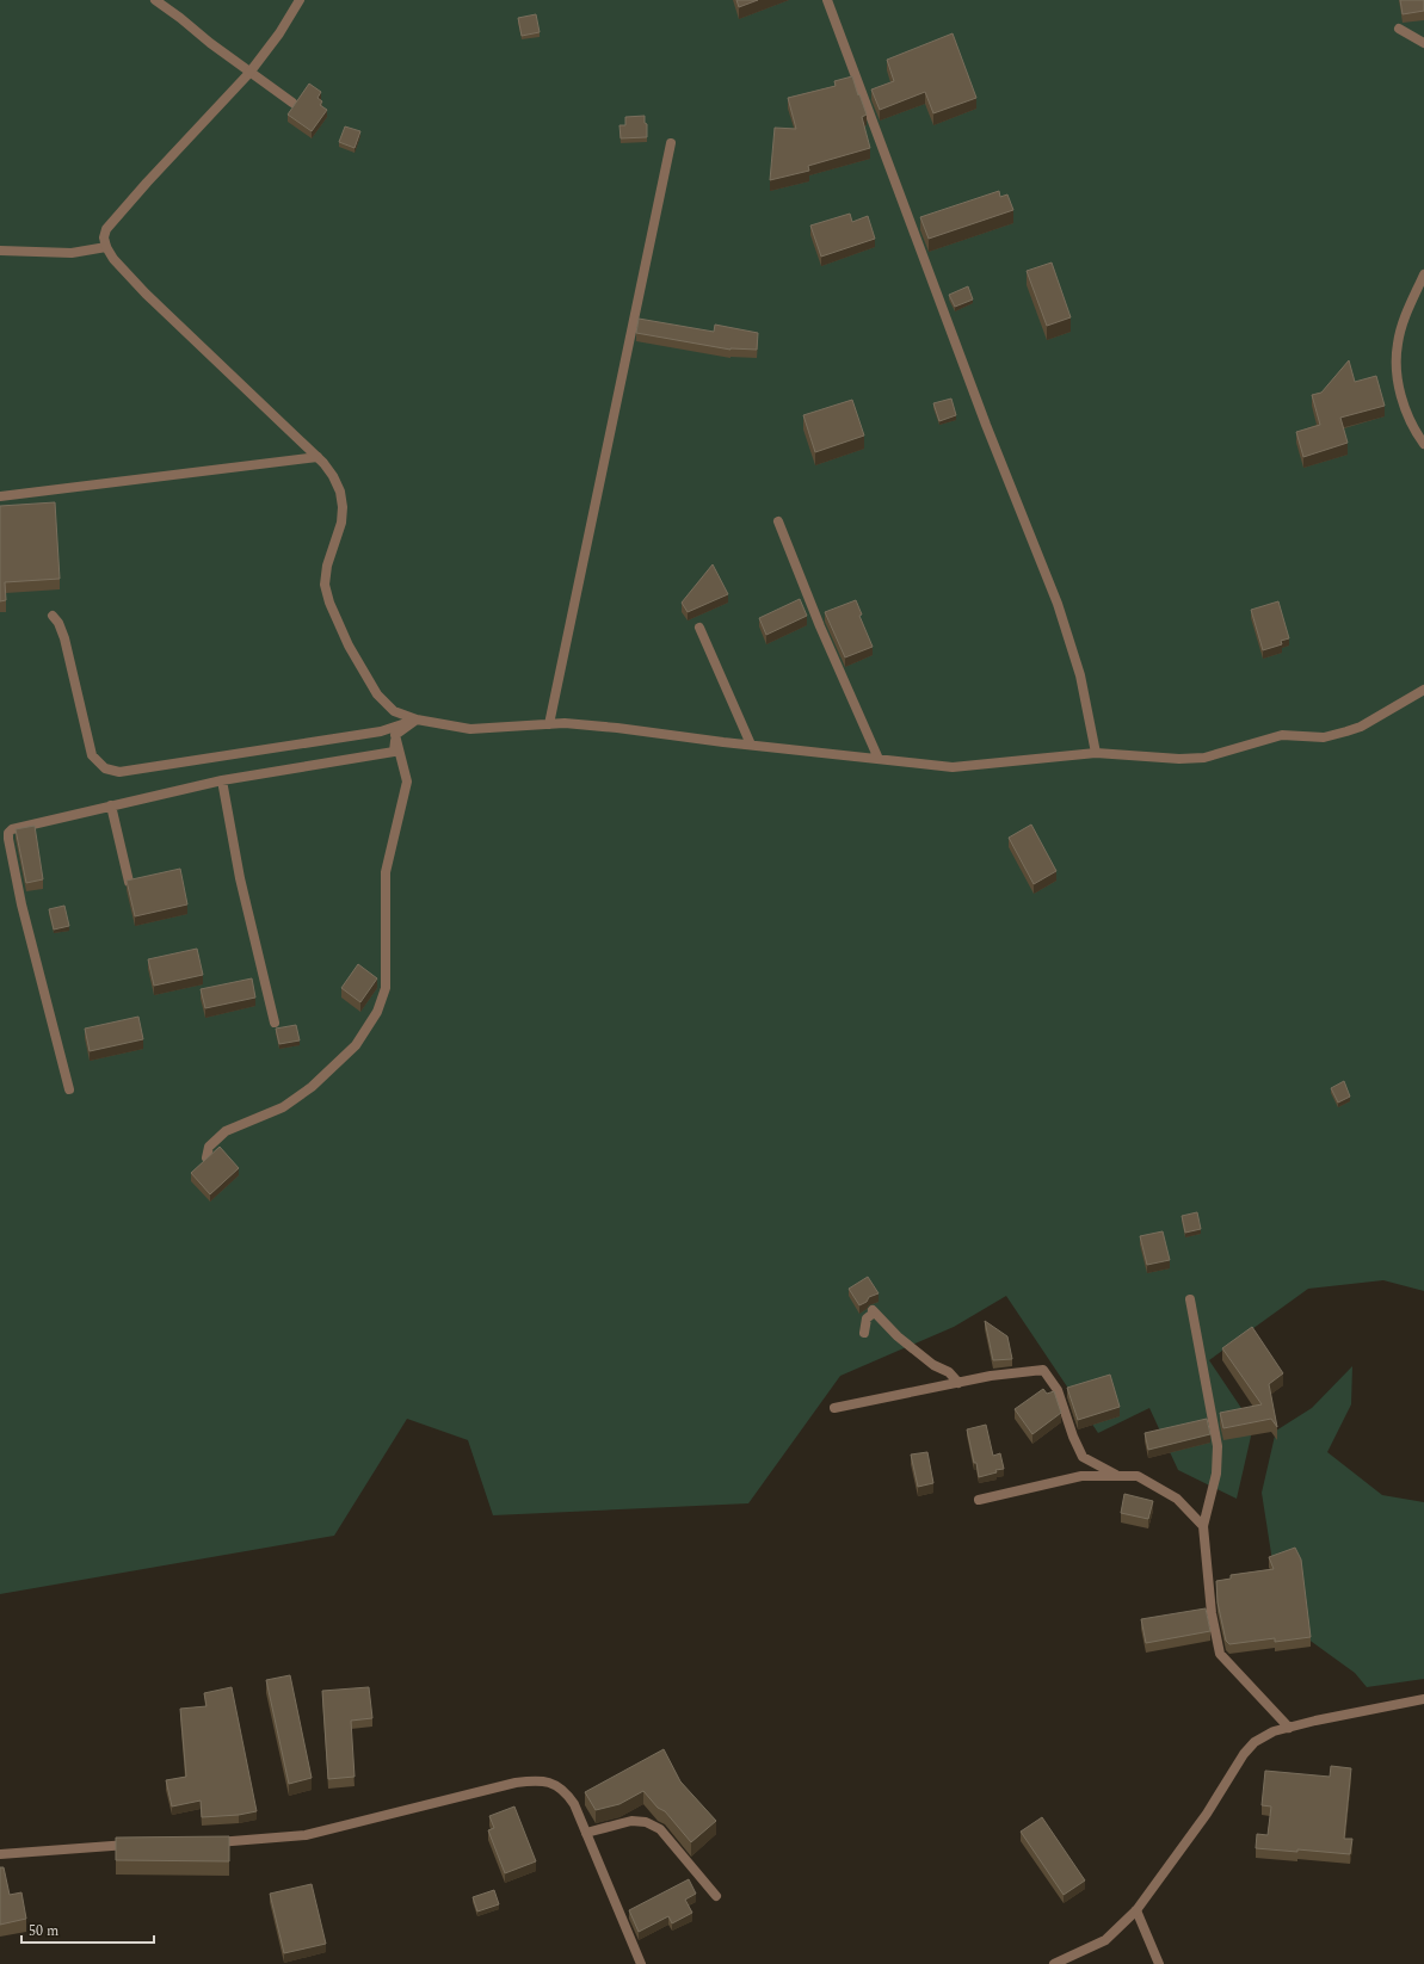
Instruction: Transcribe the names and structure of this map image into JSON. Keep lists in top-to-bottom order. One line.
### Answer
{"scale_bar":"50 m"}
